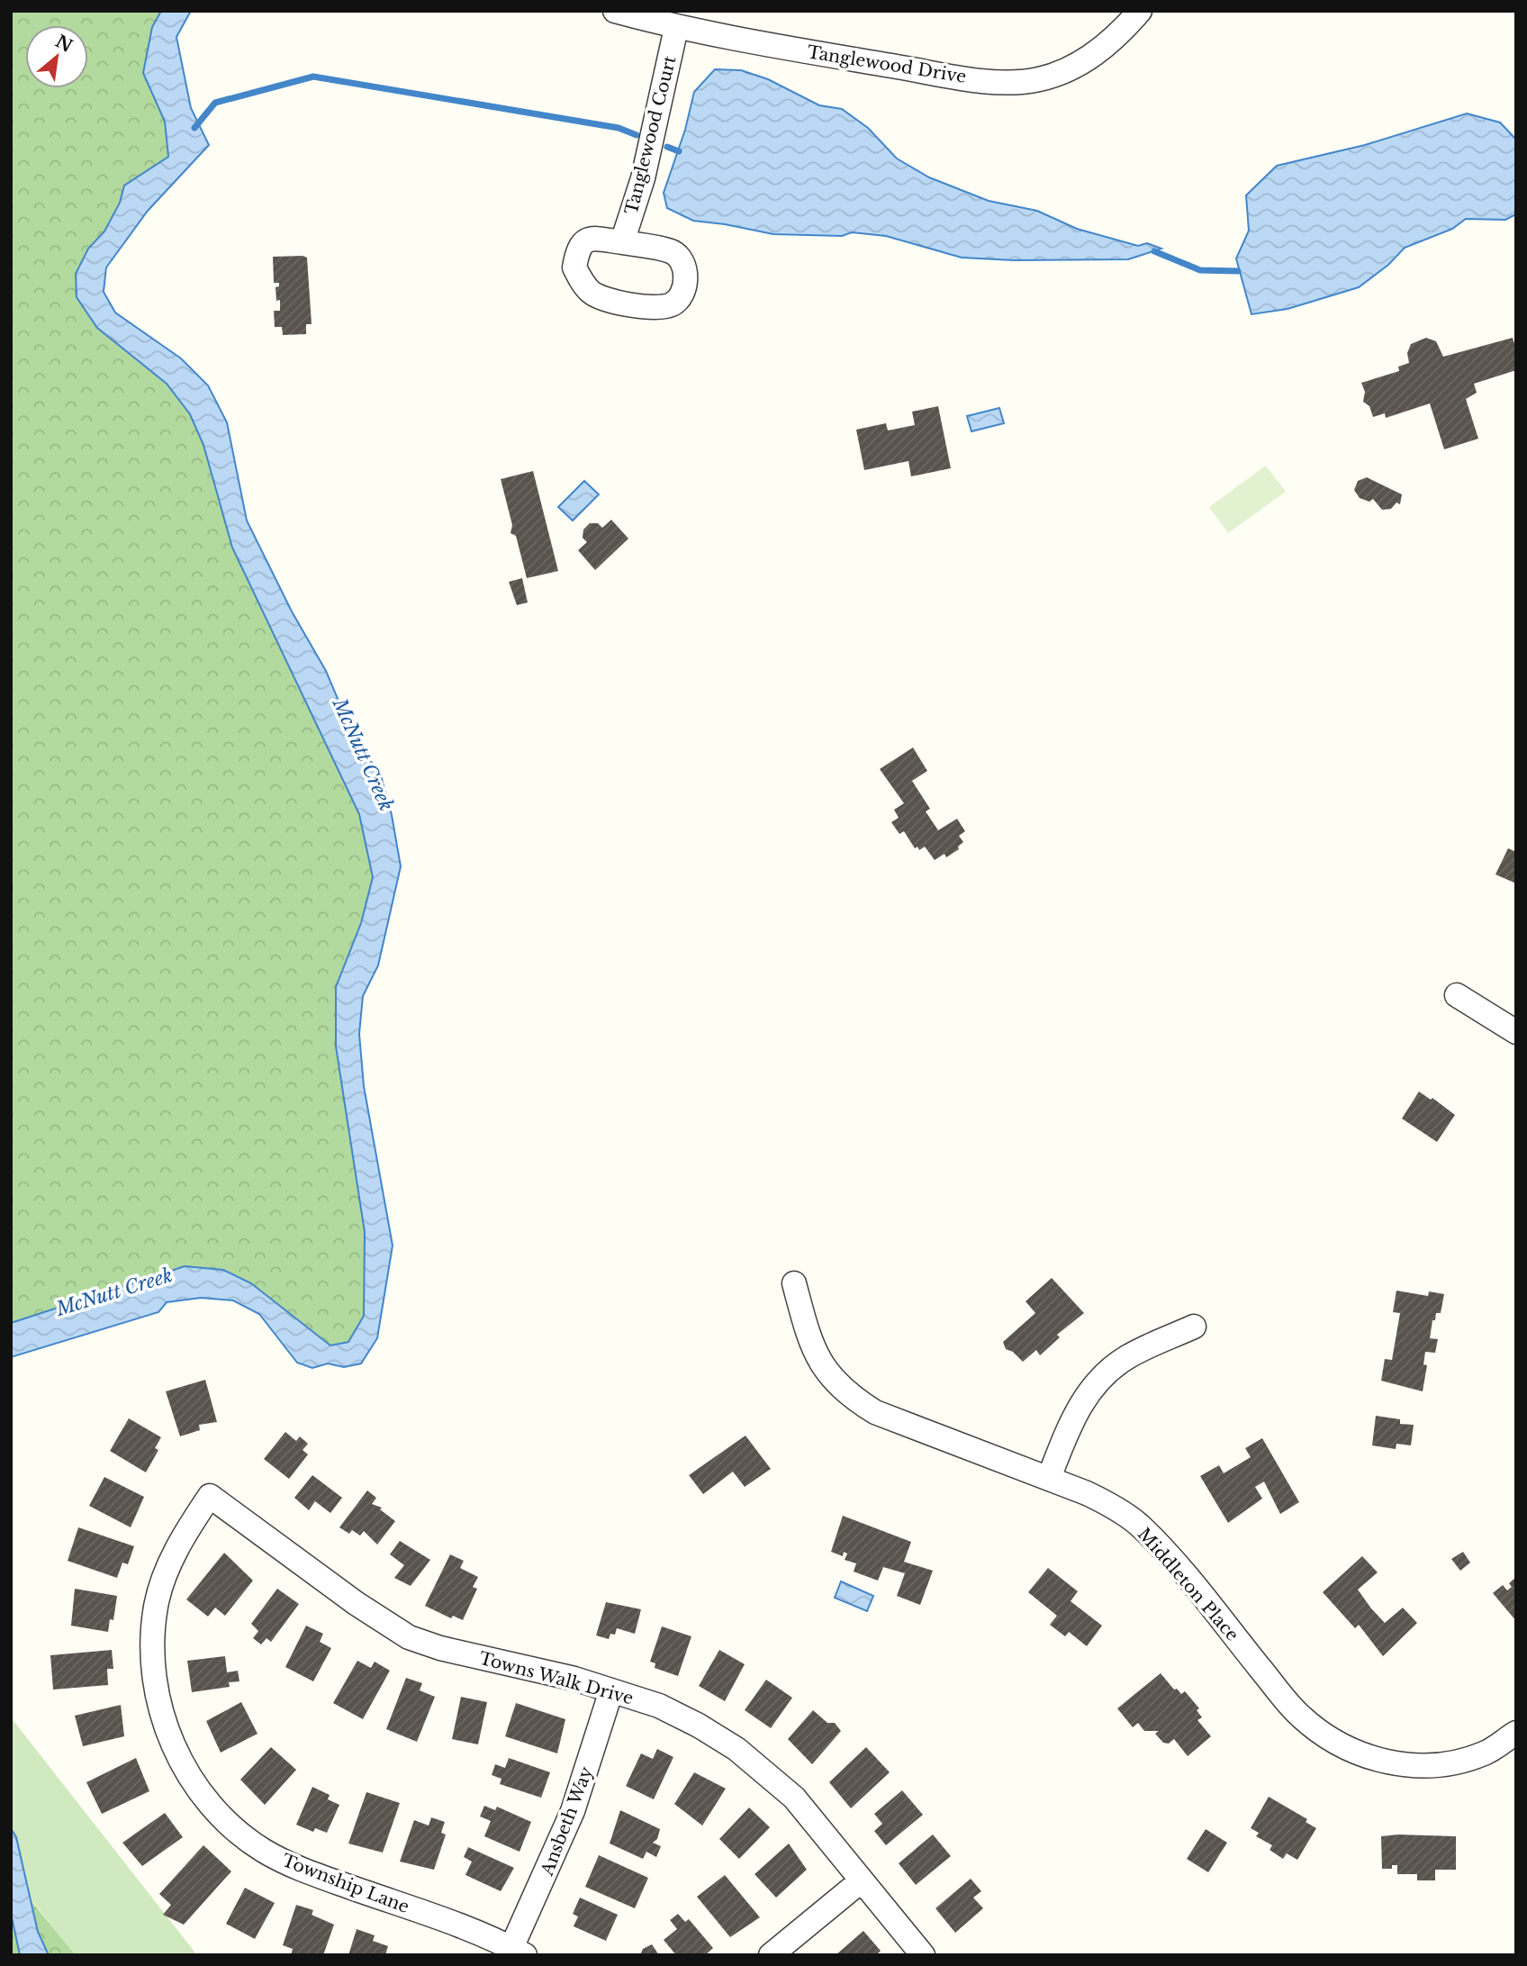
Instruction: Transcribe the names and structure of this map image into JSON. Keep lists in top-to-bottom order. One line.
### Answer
{"streets":{"street":["Tanglewood Drive","Tanglewood Court","Middleton Place","Towns Walk Drive","Ansbeth Way","Township Lane"]},"crossings":[["Tanglewood Drive","Tanglewood Court"],["Towns Walk Drive","Ansbeth Way"],["Towns Walk Drive","Township Lane"],["Ansbeth Way","Township Lane"]],"water":["McNutt Creek"],"north":"top right"}
